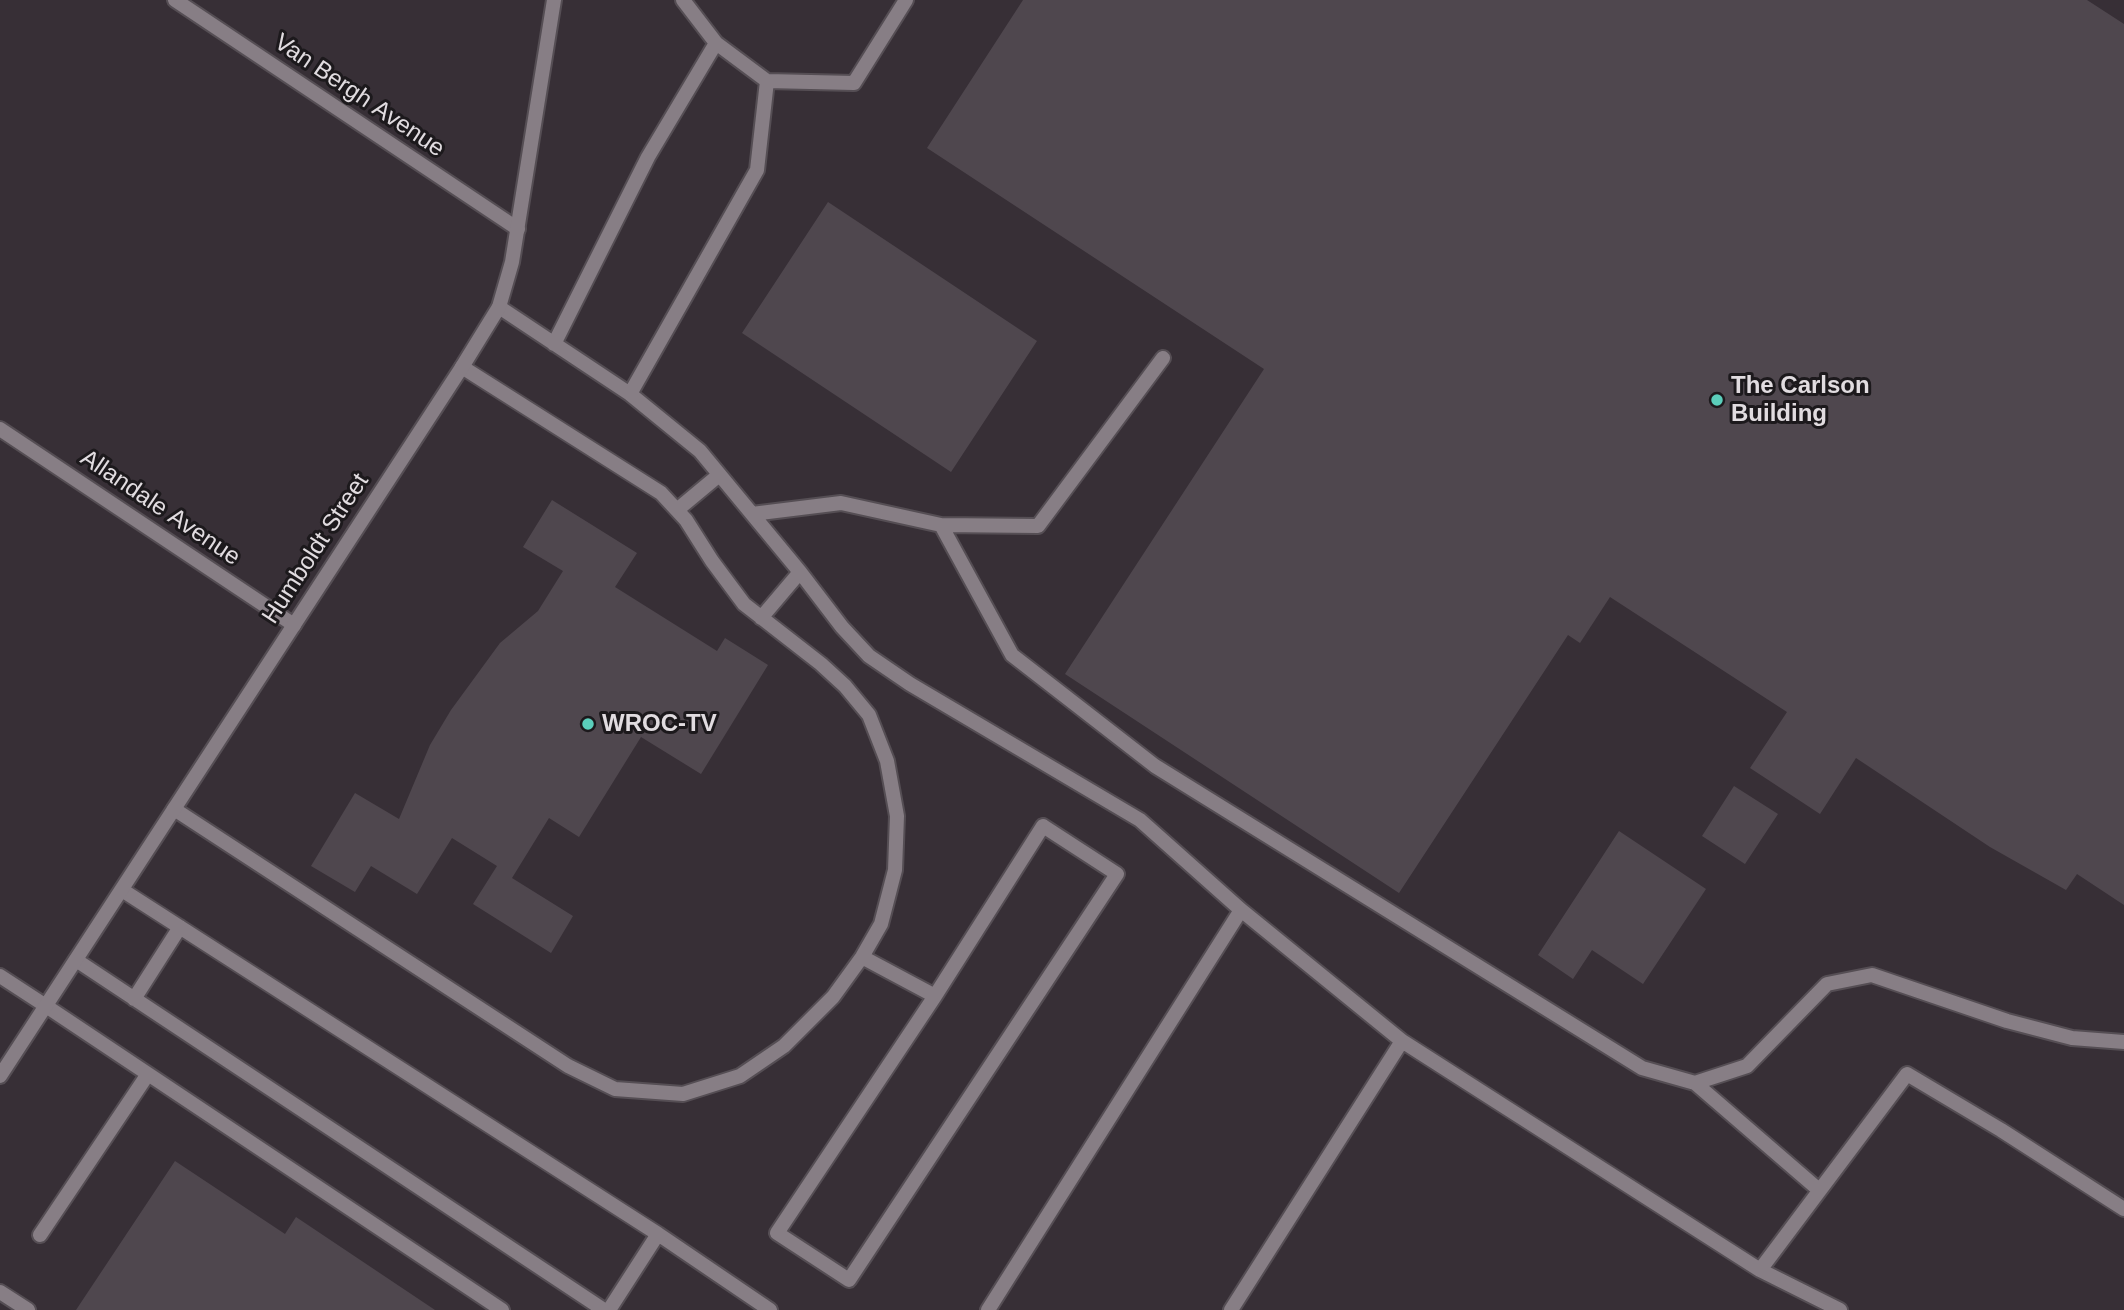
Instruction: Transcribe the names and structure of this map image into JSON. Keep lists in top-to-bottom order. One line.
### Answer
{"streets":{"street":["Van Bergh Avenue","Allandale Avenue","Humboldt Street"]},"crossings":[["Van Bergh Avenue","Humboldt Street"],["Allandale Avenue","Humboldt Street"]],"places":["The Carlson Building","WROC-TV"]}
